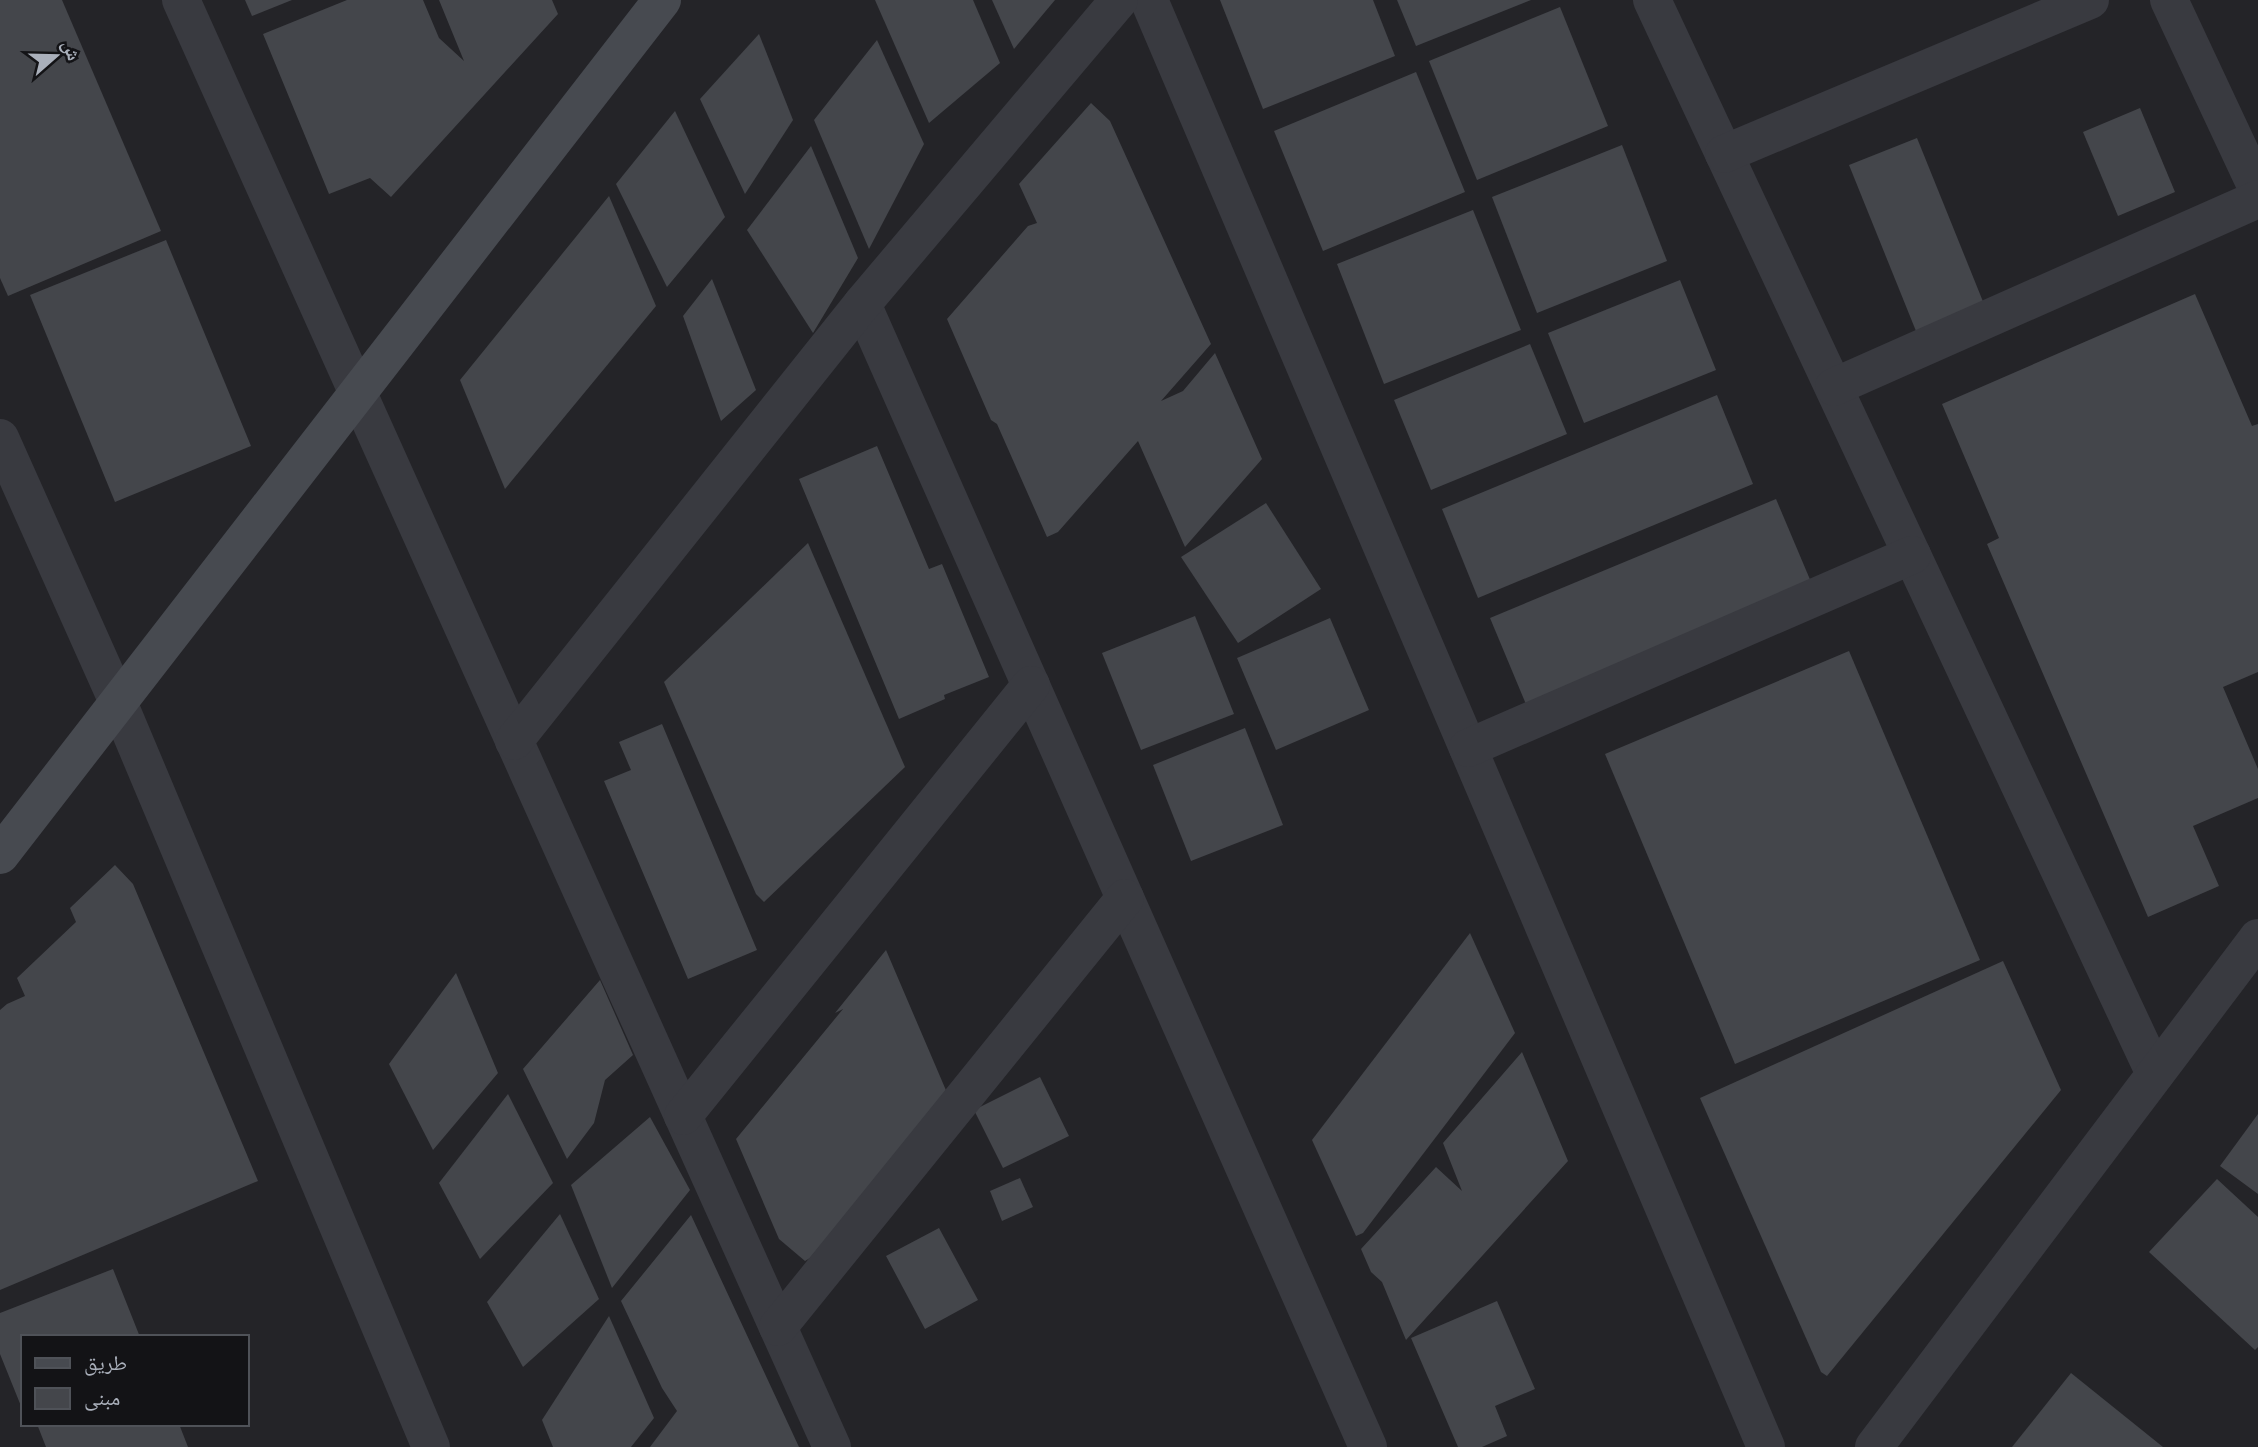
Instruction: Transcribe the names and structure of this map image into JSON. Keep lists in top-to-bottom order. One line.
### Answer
{"legend":["طريق","مبنى"],"north":"right"}
